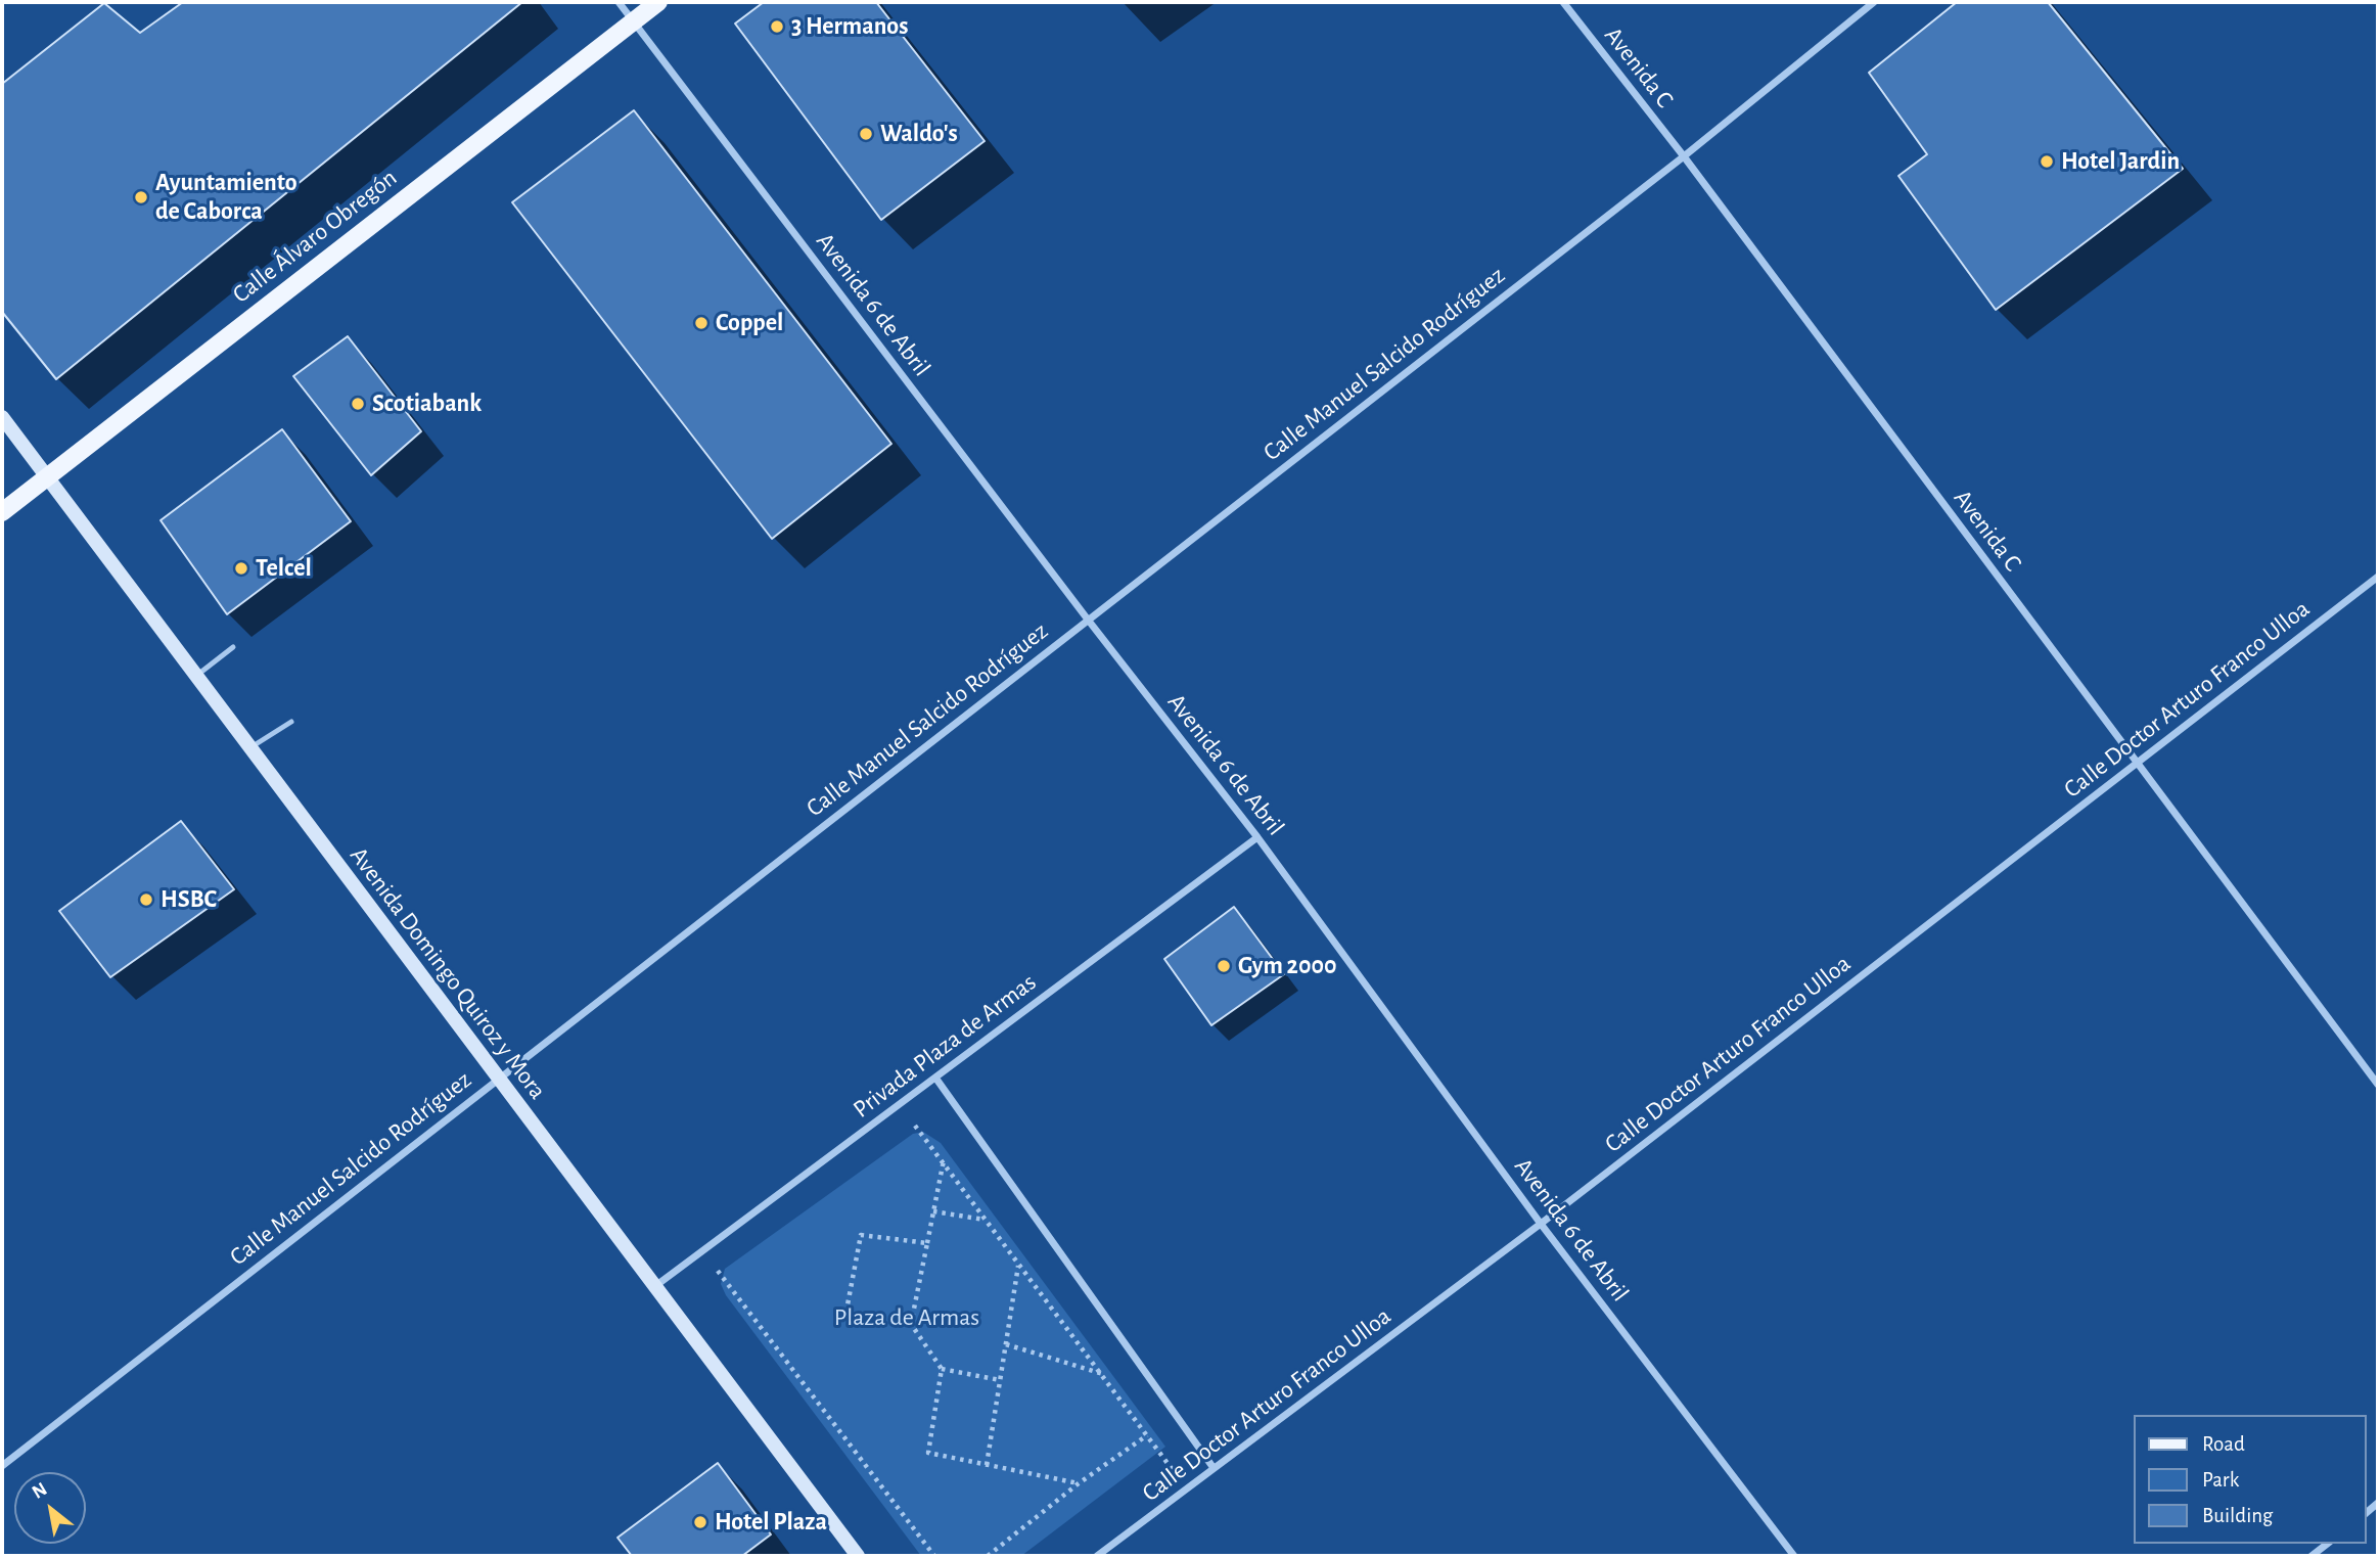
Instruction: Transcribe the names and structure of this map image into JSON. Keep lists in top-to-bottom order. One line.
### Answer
{"streets":{"main road":["Calle Álvaro Obregón"],"street":["Avenida C","Avenida 6 de Abril","Calle Manuel Salcido Rodríguez","Calle Doctor Arturo Franco Ulloa","Avenida Domingo Quiroz y Mora","Privada Plaza de Armas"]},"crossings":[["Avenida C","Calle Manuel Salcido Rodríguez"],["Avenida C","Calle Doctor Arturo Franco Ulloa"],["Calle Álvaro Obregón","Avenida 6 de Abril"],["Calle Álvaro Obregón","Avenida Domingo Quiroz y Mora"],["Avenida 6 de Abril","Calle Manuel Salcido Rodríguez"],["Avenida 6 de Abril","Calle Doctor Arturo Franco Ulloa"],["Avenida 6 de Abril","Privada Plaza de Armas"],["Calle Manuel Salcido Rodríguez","Avenida Domingo Quiroz y Mora"],["Avenida Domingo Quiroz y Mora","Privada Plaza de Armas"]],"parks":["Plaza de Armas"],"places":["3 Hermanos","Waldo's","Hotel Jardin","Ayuntamiento de Caborca","Coppel","Scotiabank","Telcel","HSBC","Gym 2000","Hotel Plaza"],"legend":["Road","Park","Building"],"north":"top left"}
